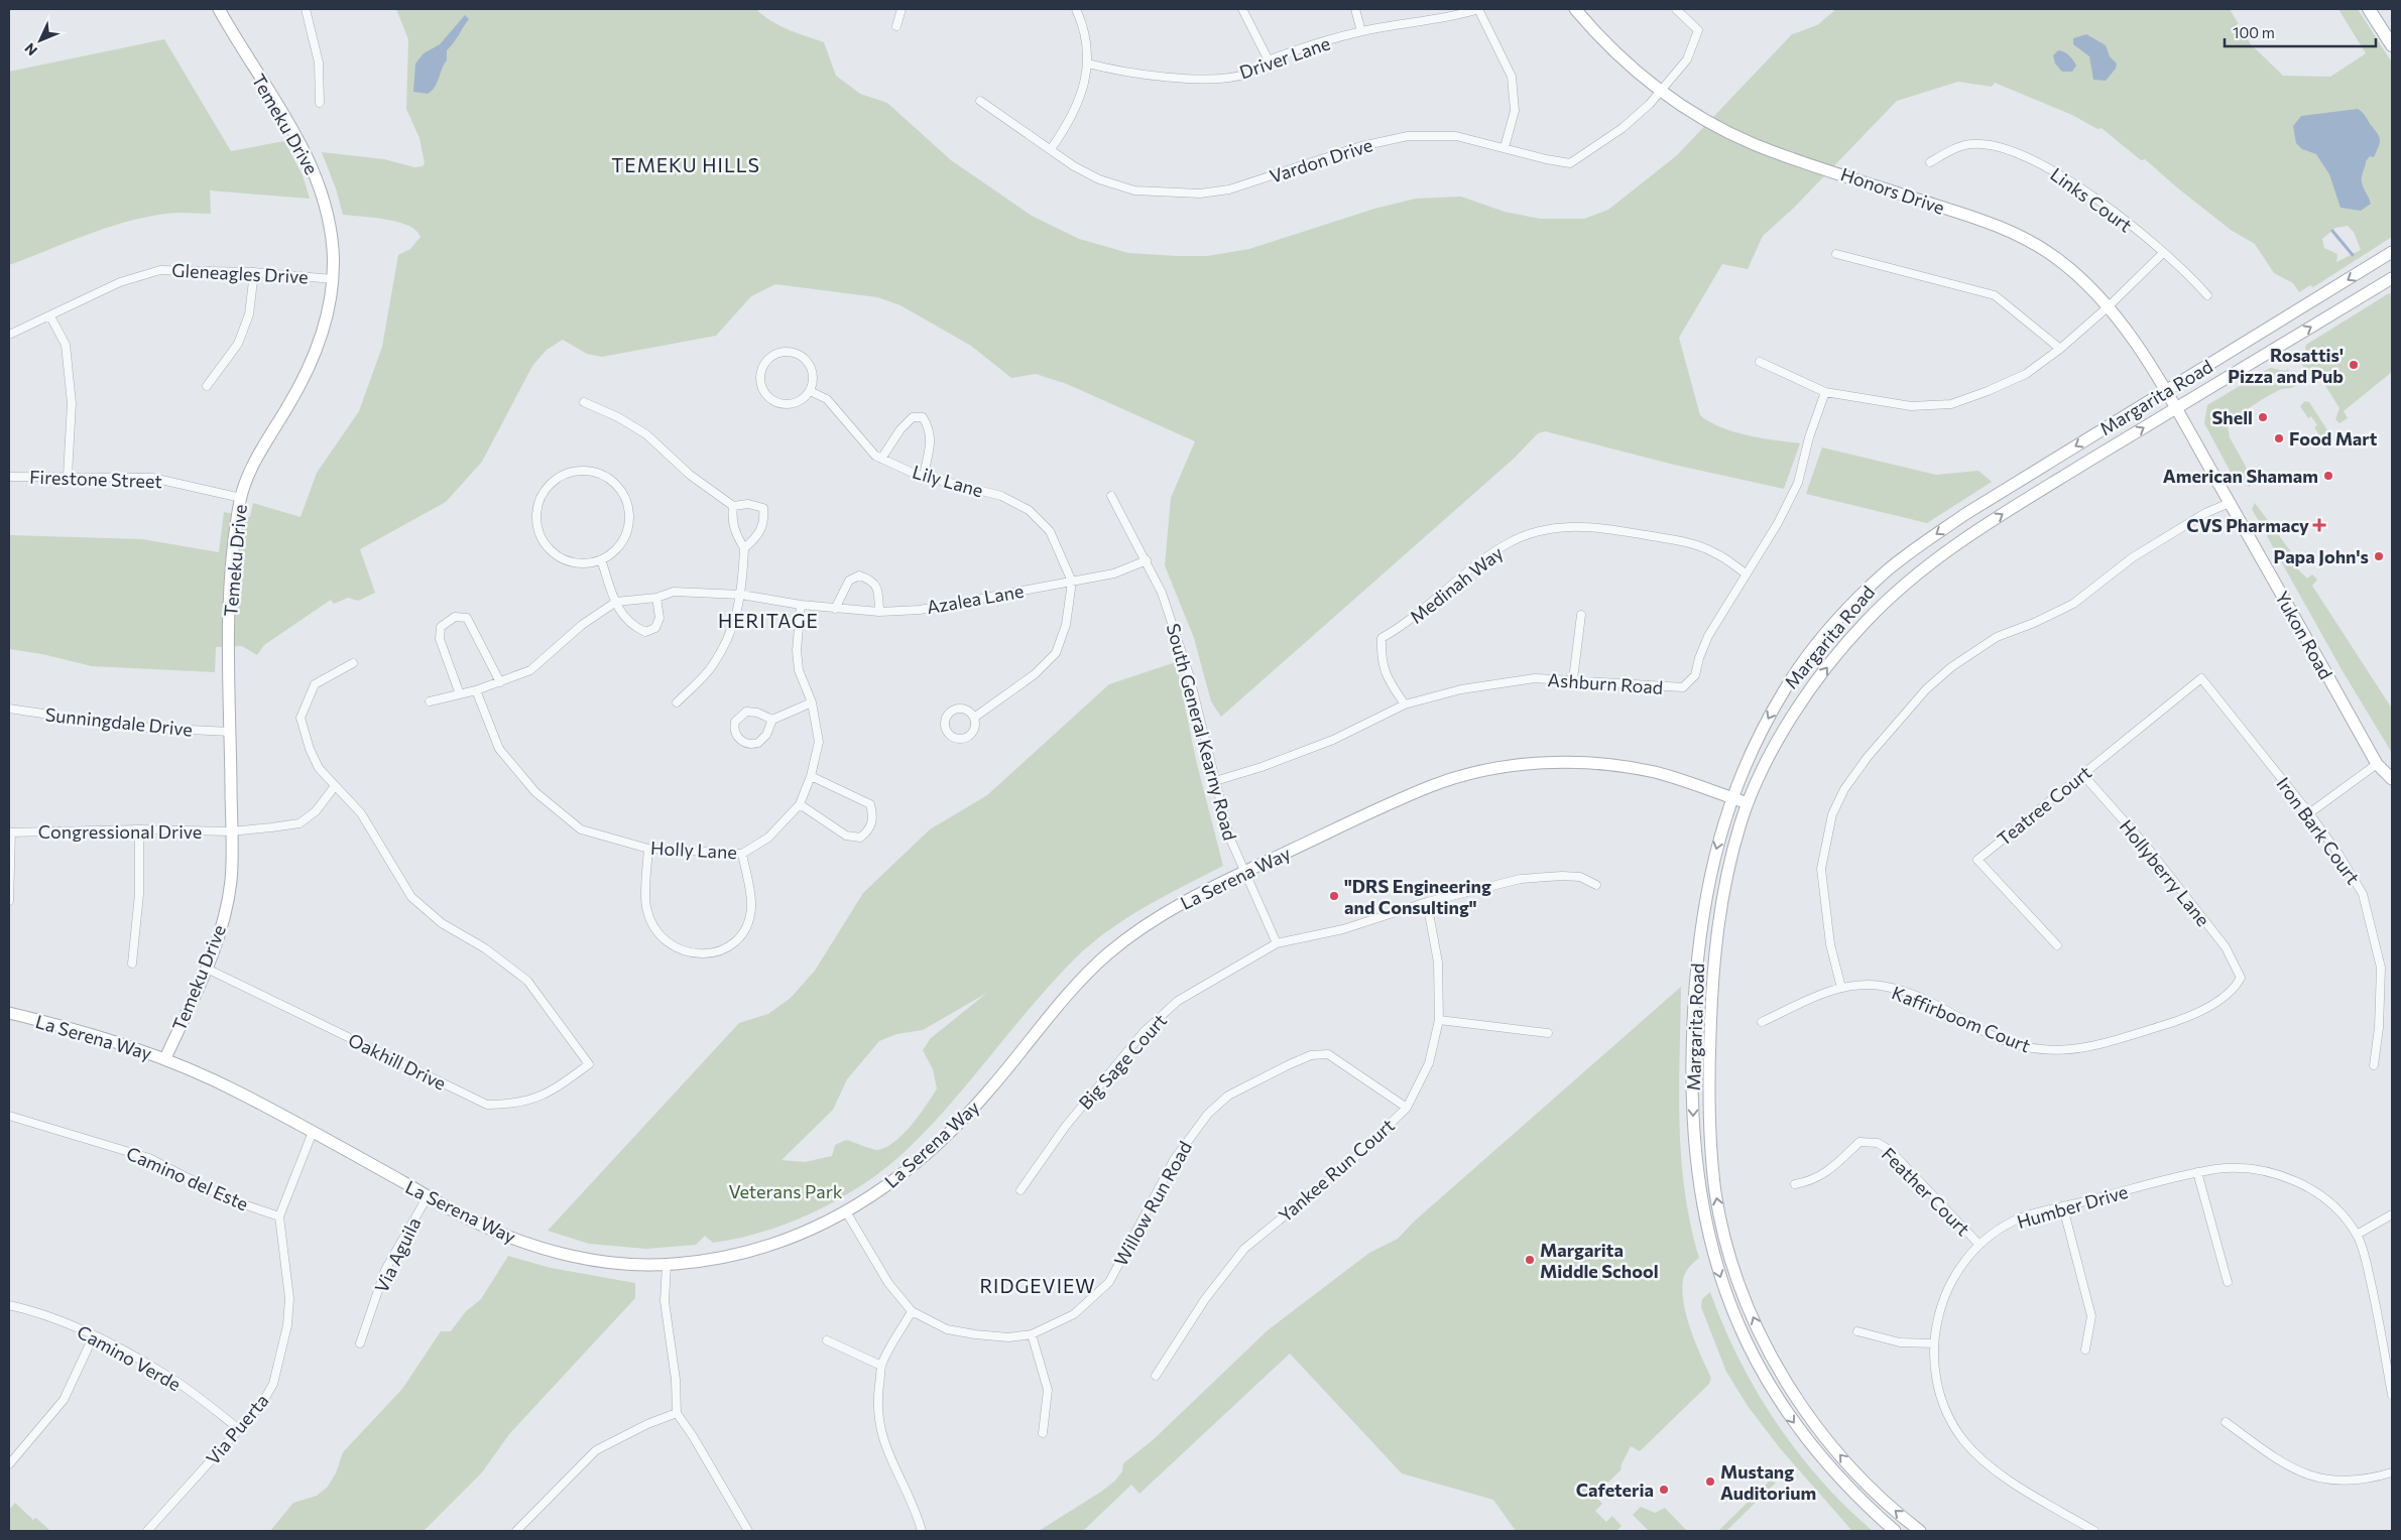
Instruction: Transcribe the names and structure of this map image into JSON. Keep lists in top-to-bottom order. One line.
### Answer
{"streets":{"main road":["Temeku Drive","Honors Drive","Margarita Road","Yukon Road","La Serena Way"],"street":["Driver Lane","Vardon Drive","Links Court","Gleneagles Drive","Firestone Street","Lily Lane","Medinah Way","Azalea Lane","Ashburn Road","Sunningdale Drive","South General Kearny Road","Teatree Court","Iron Bark Court","Congressional Drive","Holly Lane","Hollyberry Lane","Kaffirboom Court","Oakhill Drive","Big Sage Court","Yankee Run Court","Camino del Este","Feather Court","Willow Run Road","Humber Drive","Via Aguila","Camino Verde","Via Puerta"]},"crossings":[["Temeku Drive","Gleneagles Drive"],["Temeku Drive","Firestone Street"],["Temeku Drive","Sunningdale Drive"],["Temeku Drive","Congressional Drive"],["Temeku Drive","La Serena Way"],["Temeku Drive","Oakhill Drive"],["Vardon Drive","Honors Drive"],["Honors Drive","Margarita Road"],["Honors Drive","Yukon Road"],["Margarita Road","Yukon Road"],["Margarita Road","La Serena Way"],["Lily Lane","Azalea Lane"],["Medinah Way","Ashburn Road"],["Azalea Lane","South General Kearny Road"],["Azalea Lane","Holly Lane"],["Ashburn Road","South General Kearny Road"],["South General Kearny Road","La Serena Way"],["South General Kearny Road","Big Sage Court"],["Teatree Court","Iron Bark Court"],["Teatree Court","Hollyberry Lane"],["Congressional Drive","Oakhill Drive"],["Hollyberry Lane","Kaffirboom Court"],["La Serena Way","Willow Run Road"],["La Serena Way","Via Aguila"],["La Serena Way","Via Puerta"],["Big Sage Court","Yankee Run Court"],["Yankee Run Court","Willow Run Road"],["Camino del Este","Via Puerta"],["Feather Court","Humber Drive"],["Camino Verde","Via Puerta"]],"districts":["TEMEKU HILLS","HERITAGE","RIDGEVIEW"],"parks":["Veterans Park"],"places":{"other":["Rosattis' Pizza and Pub","Shell","Food Mart","American Shamam","Papa John's","\"DRS Engineering and Consulting\"","Margarita Middle School","Mustang Auditorium","Cafeteria"],"health":["CVS Pharmacy"]},"scale_bar":"100 m","north":"bottom left"}
